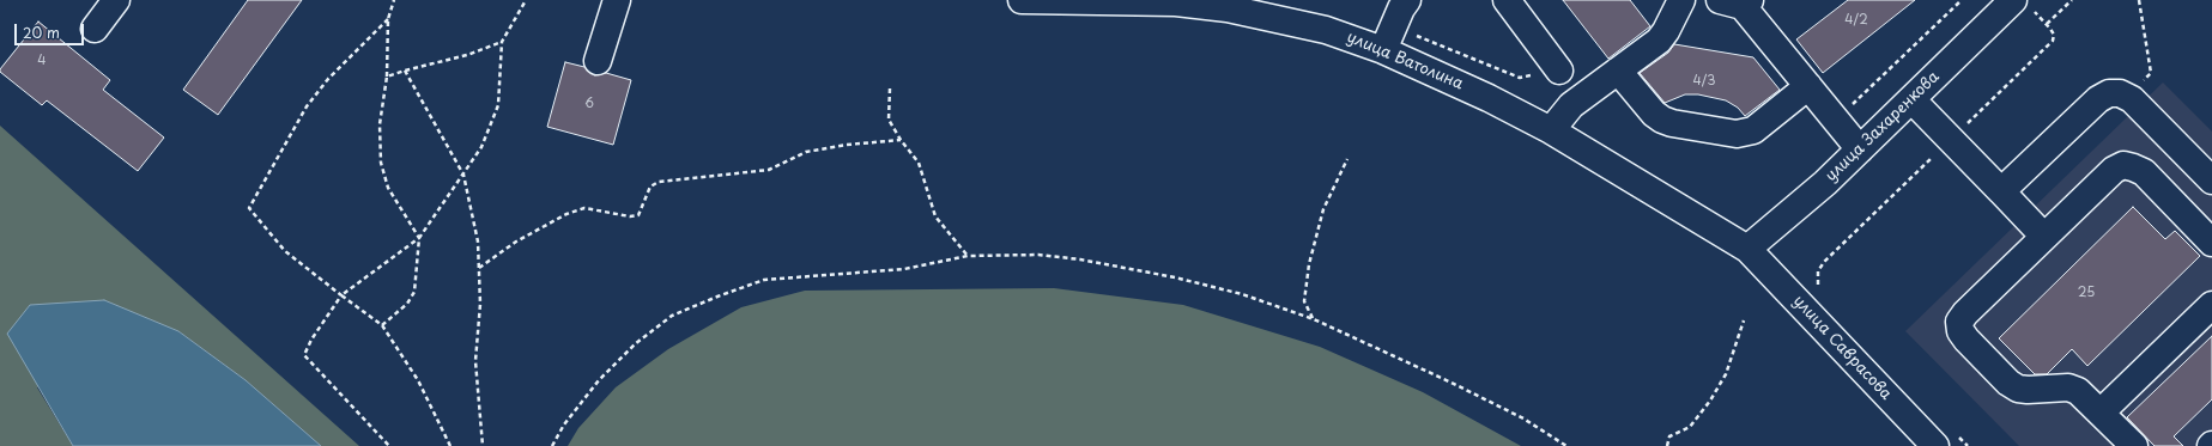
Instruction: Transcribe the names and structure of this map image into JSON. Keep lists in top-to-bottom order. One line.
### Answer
{"streets":{"street":["улица Ватолина","улица Захаренкова","улица Саврасова"]},"crossings":[["улица Ватолина","улица Захаренкова"],["улица Ватолина","улица Саврасова"],["улица Захаренкова","улица Саврасова"]],"house_numbers":["4/2","4","4/3","6","25"],"scale_bar":"20 m"}
